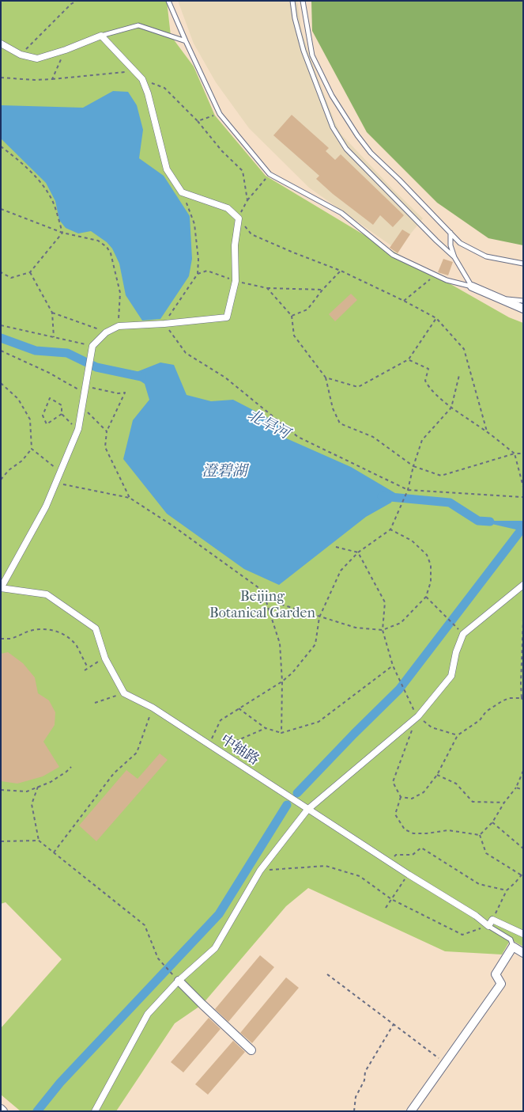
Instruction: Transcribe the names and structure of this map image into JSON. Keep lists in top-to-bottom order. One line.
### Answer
{"streets":{"street":["中轴路"]},"water":["北旱河","澄碧湖"],"parks":["Beijing Botanical Garden"]}
